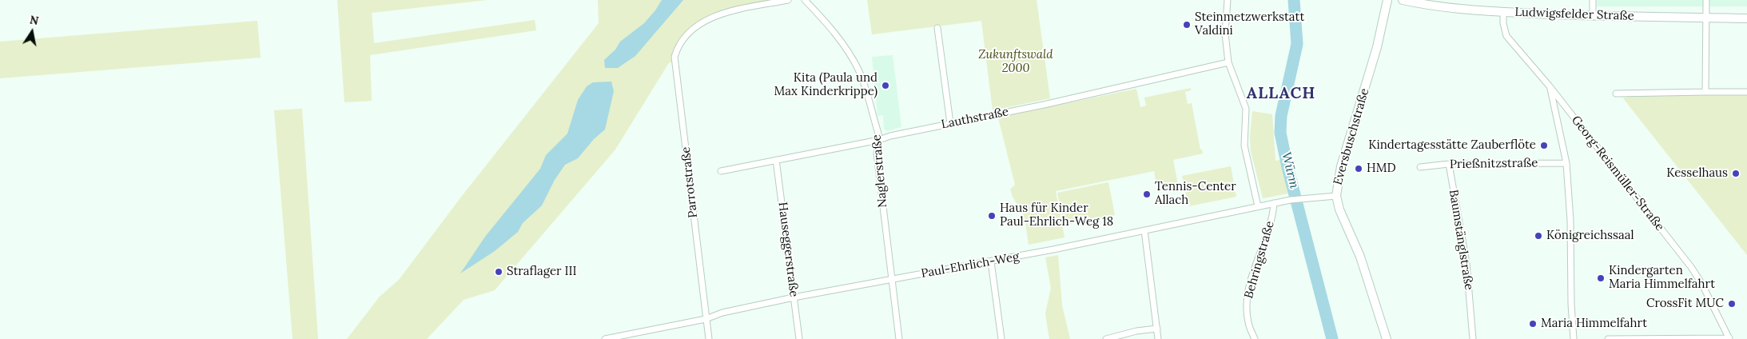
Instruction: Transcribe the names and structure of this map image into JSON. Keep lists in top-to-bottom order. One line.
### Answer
{"streets":{"main road":["Ludwigsfelder Straße","Eversbuschstraße"],"street":["Lauthstraße","Prießnitzstraße","Naglerstraße","Georg-Reismüller-Straße","Parrotstraße","Baumstänglstraße","Hauseggerstraße","Behringstraße","Paul-Ehrlich-Weg"]},"crossings":[["Ludwigsfelder Straße","Georg-Reismüller-Straße"],["Lauthstraße","Naglerstraße"],["Lauthstraße","Hauseggerstraße"],["Eversbuschstraße","Paul-Ehrlich-Weg"],["Prießnitzstraße","Baumstänglstraße"],["Naglerstraße","Paul-Ehrlich-Weg"],["Parrotstraße","Paul-Ehrlich-Weg"],["Hauseggerstraße","Paul-Ehrlich-Weg"],["Behringstraße","Paul-Ehrlich-Weg"]],"districts":["ALLACH"],"water":["Würm"],"parks":["Zukunftswald 2000"],"places":["Steinmetzwerkstatt Valdini","Kita (Paula und Max Kinderkrippe)","Kindertagesstätte Zauberflöte","HMD","Kesselhaus","Tennis-Center Allach","Haus für Kinder Paul-Ehrlich-Weg 18","Königreichssaal","Straflager III","Kindergarten Maria Himmelfahrt","CrossFit MUC","Maria Himmelfahrt"],"north":"top"}
